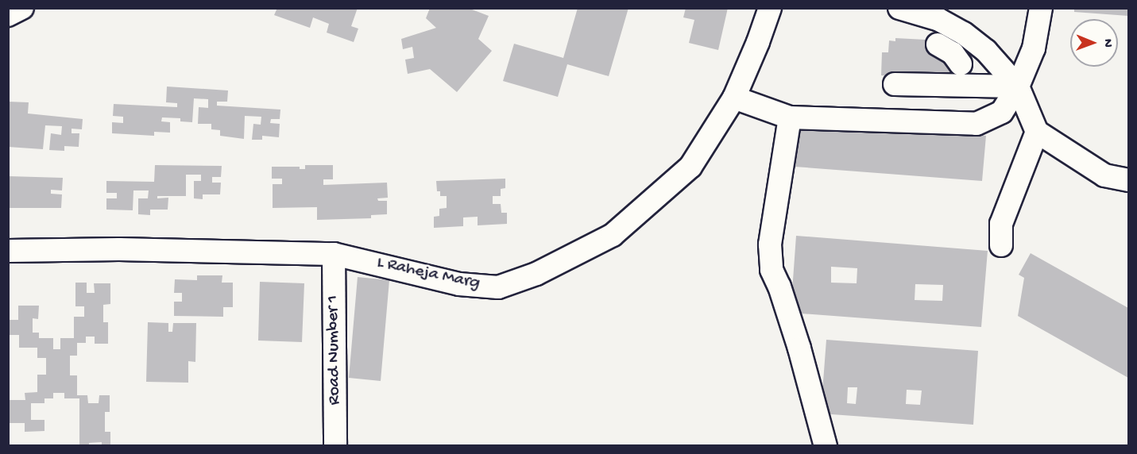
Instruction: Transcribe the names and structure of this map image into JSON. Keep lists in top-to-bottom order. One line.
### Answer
{"streets":{"street":["L Raheja Marg","Road Number 1"]},"crossings":[["L Raheja Marg","Road Number 1"]],"north":"right"}
